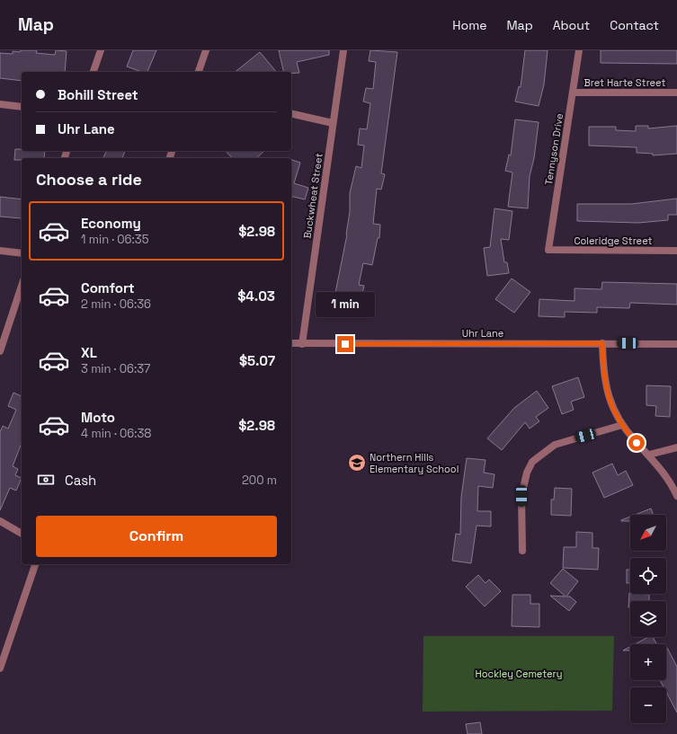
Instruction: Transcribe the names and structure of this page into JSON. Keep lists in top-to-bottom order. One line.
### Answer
{"streets":{"street":["Bret Harte Street","Tennyson Drive","Buckwheat Street","Coleridge Street","Uhr Lane"]},"crossings":[["Bret Harte Street","Tennyson Drive"],["Tennyson Drive","Coleridge Street"],["Buckwheat Street","Uhr Lane"]],"parks":["Hockley Cemetery"],"places":{"school or university":["Northern Hills Elementary School"]},"north":"bottom left","page":{"header":"Map","nav":["Home","Map","About","Contact"],"banner":["Bohill Street","Uhr Lane"],"heading":"Choose a ride","list":[{"name":"Economy","note":"1 min · 06:35","value":"$2.98"},{"name":"Comfort","note":"2 min · 06:36","value":"$4.03"},{"name":"XL","note":"3 min · 06:37","value":"$5.07"},{"name":"Moto","note":"4 min · 06:38","value":"$2.98"}],"bubble":"1 min","pay":["Cash","200 m"],"buttons":"Confirm","map_buttons":["+","−"]}}
